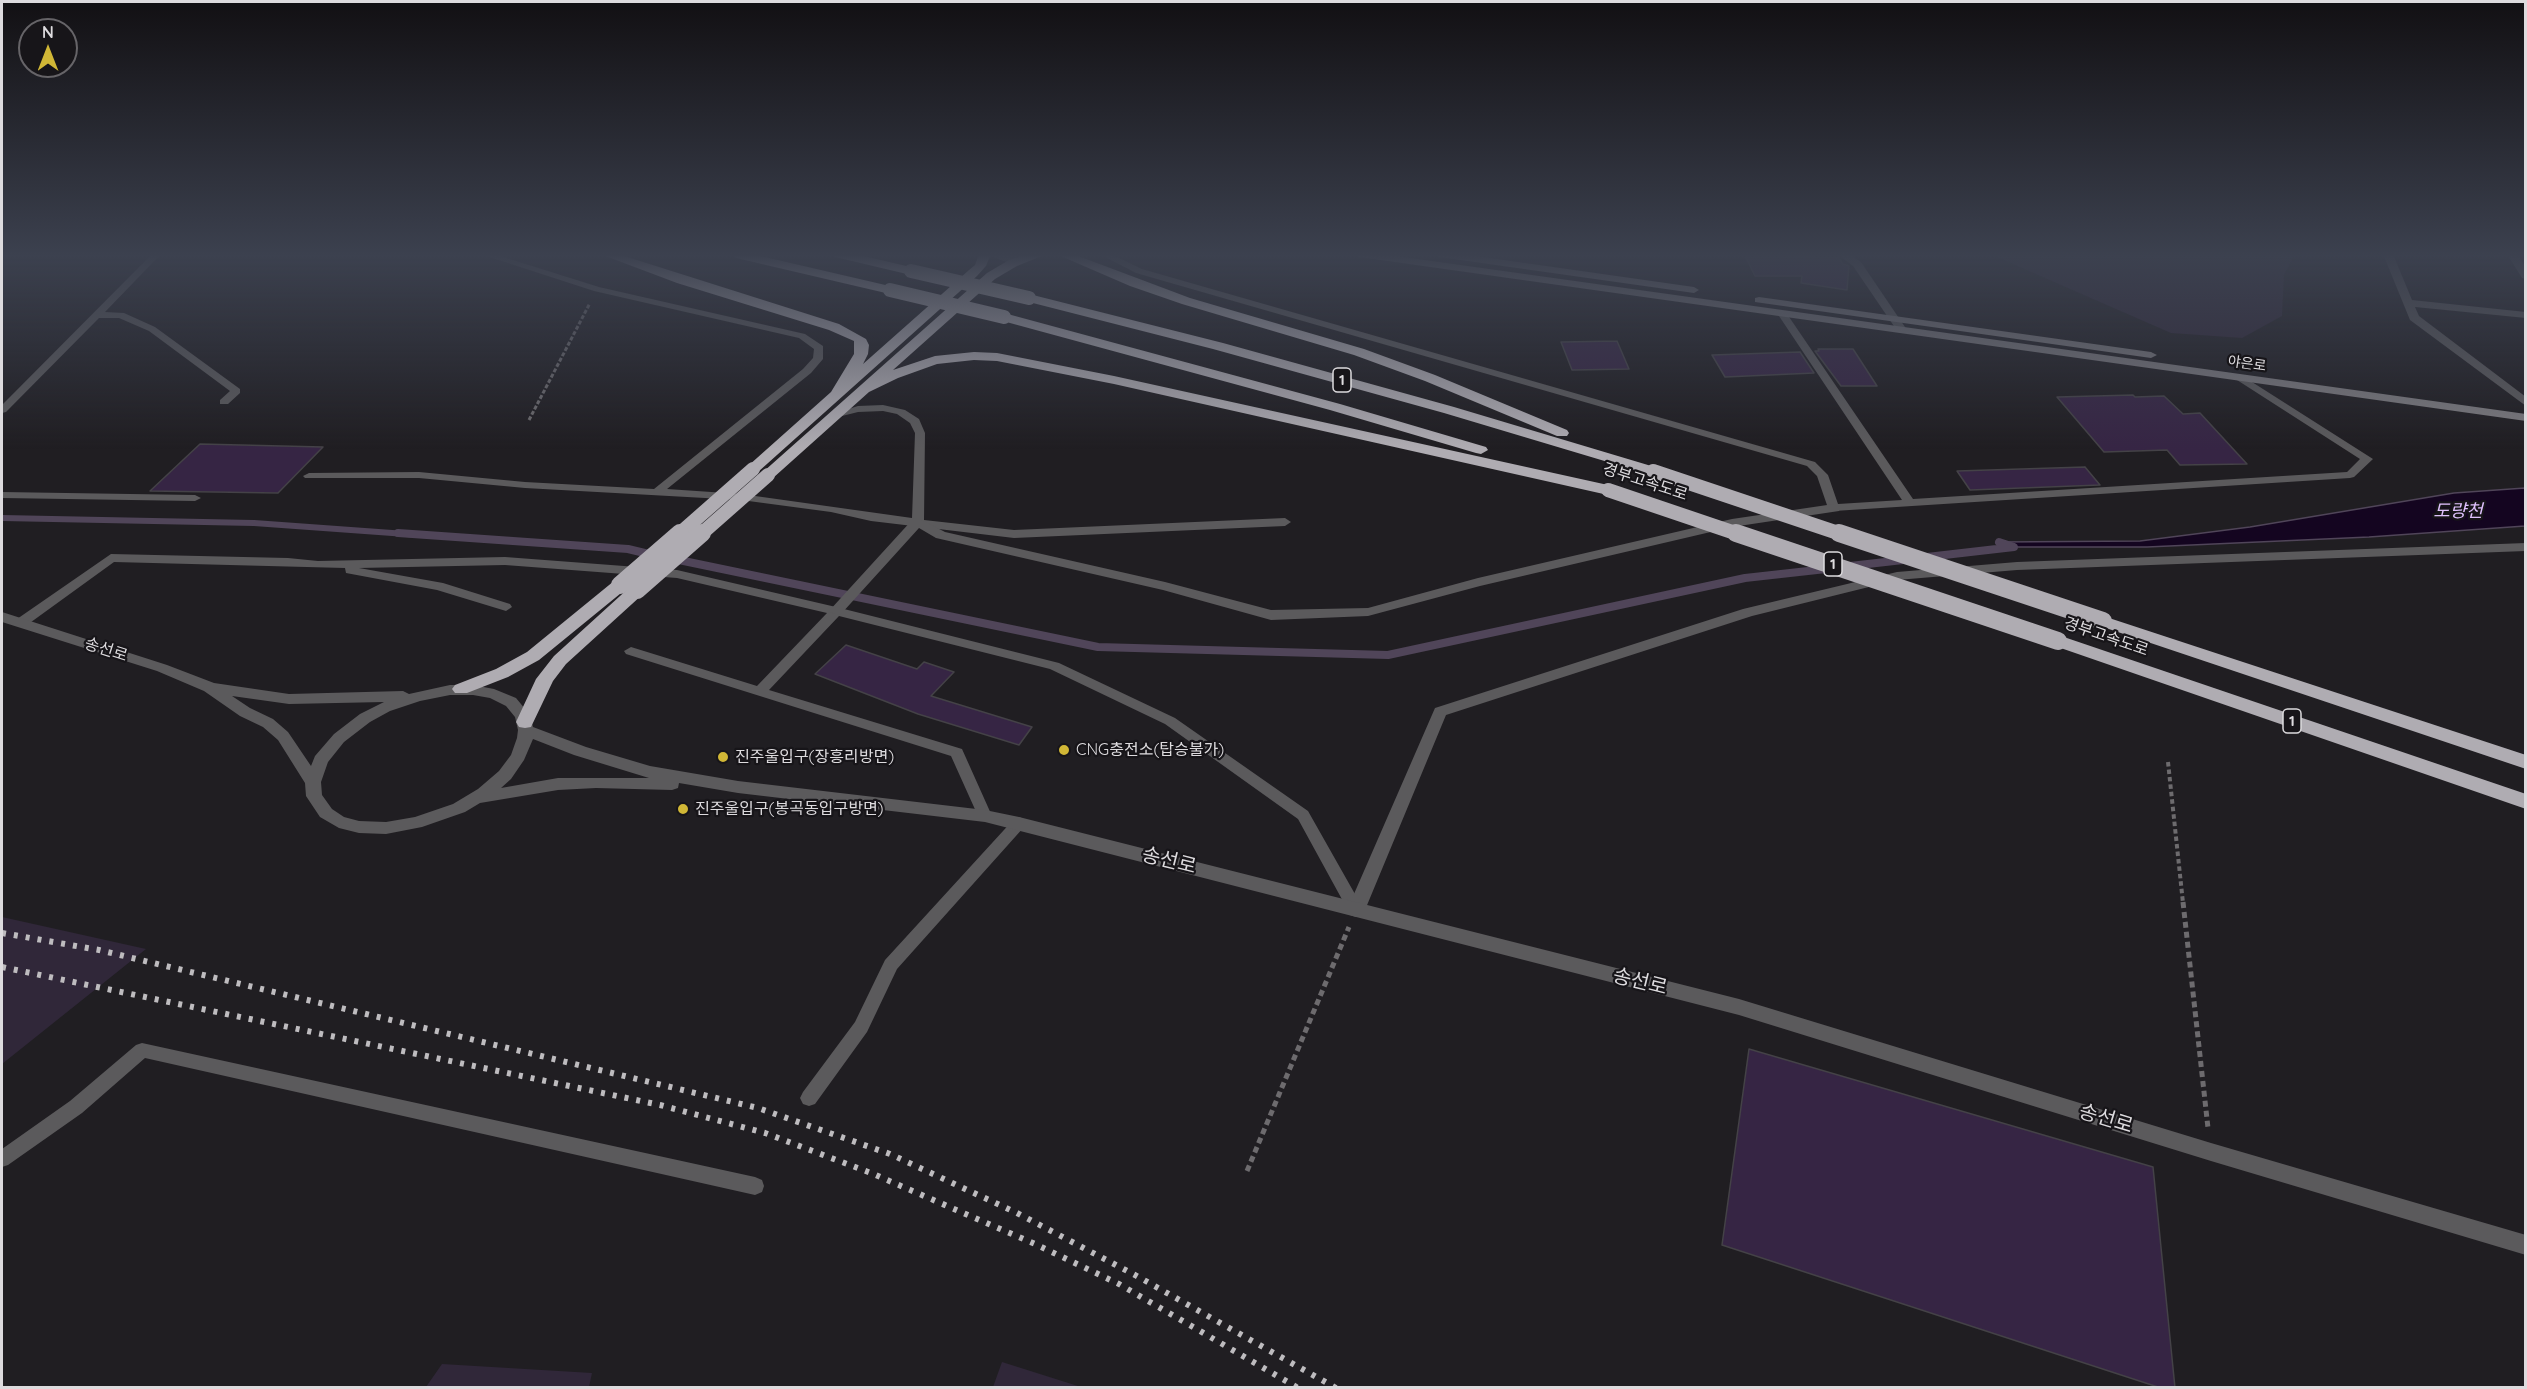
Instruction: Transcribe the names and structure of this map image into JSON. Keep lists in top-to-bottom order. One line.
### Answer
{"streets":{"highway":["1","경부고속도로"],"main road":["야은로"],"street":["송선로"]},"water":["도량천"],"places":["CNG충전소(탑승불가)","진주울입구(장흥리방면)","진주울입구(봉곡동입구방면)"],"north":"top"}
